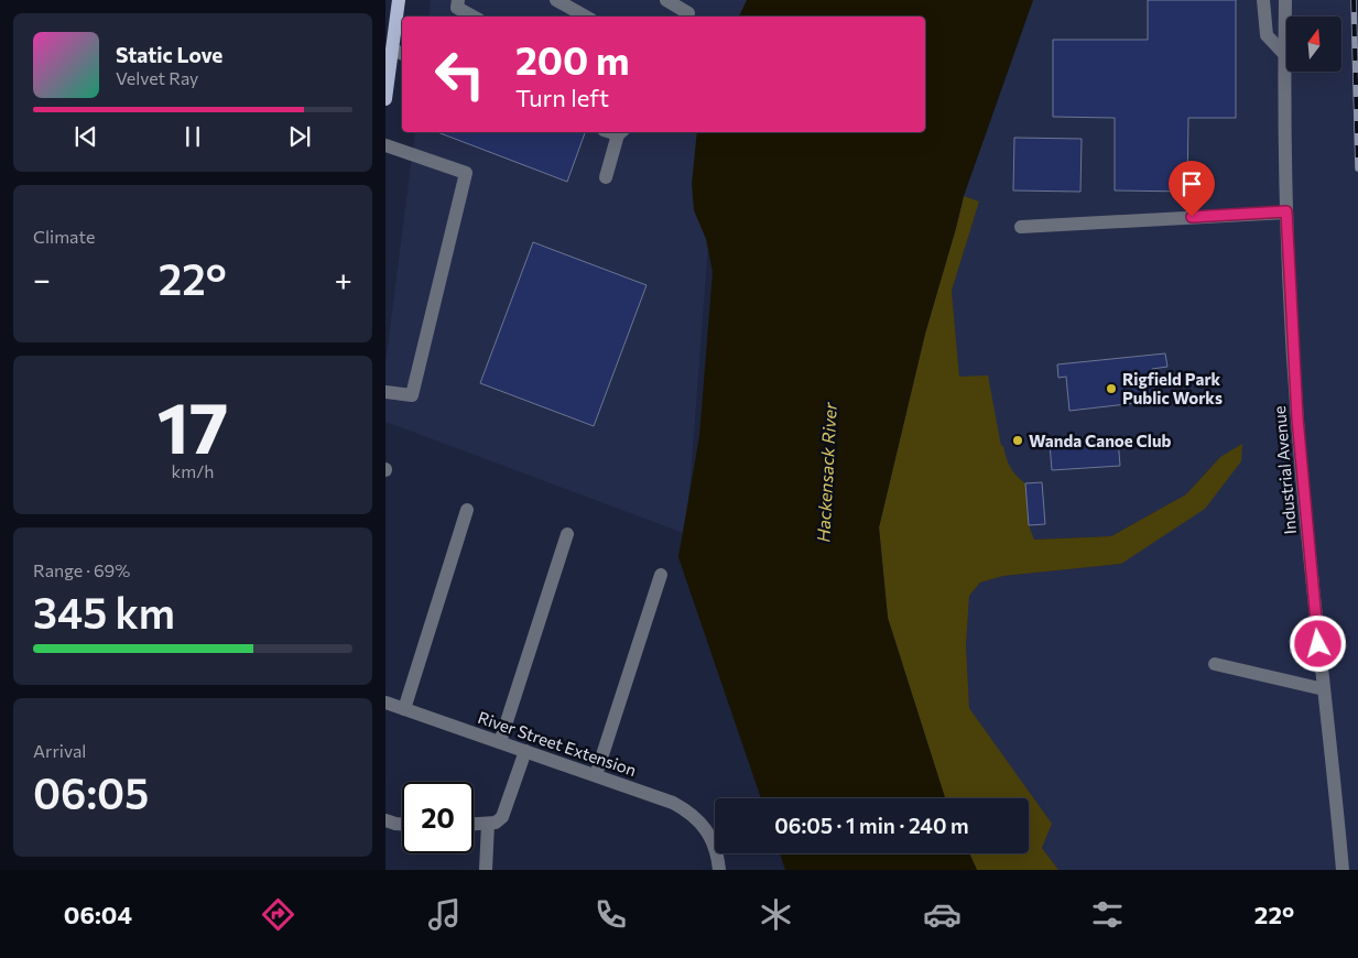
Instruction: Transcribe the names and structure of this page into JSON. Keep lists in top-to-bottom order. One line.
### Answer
{"streets":{"street":["Industrial Avenue","River Street Extension"]},"water":["Hackensack River"],"places":["Rigfield Park Public Works","Wanda Canoe Club"],"north":"top","page":{"turn":["200 m","Turn left"],"song":["Static Love","Velvet Ray"],"tile":["Climate",["17","km/h"],["Range · 69%","345 km"],["Arrival","06:05"]],"heat":["−","22°","+"],"limit":"20","trip":"06:05 · 1 min · 240 m","tabs":["06:04","22°"]}}
